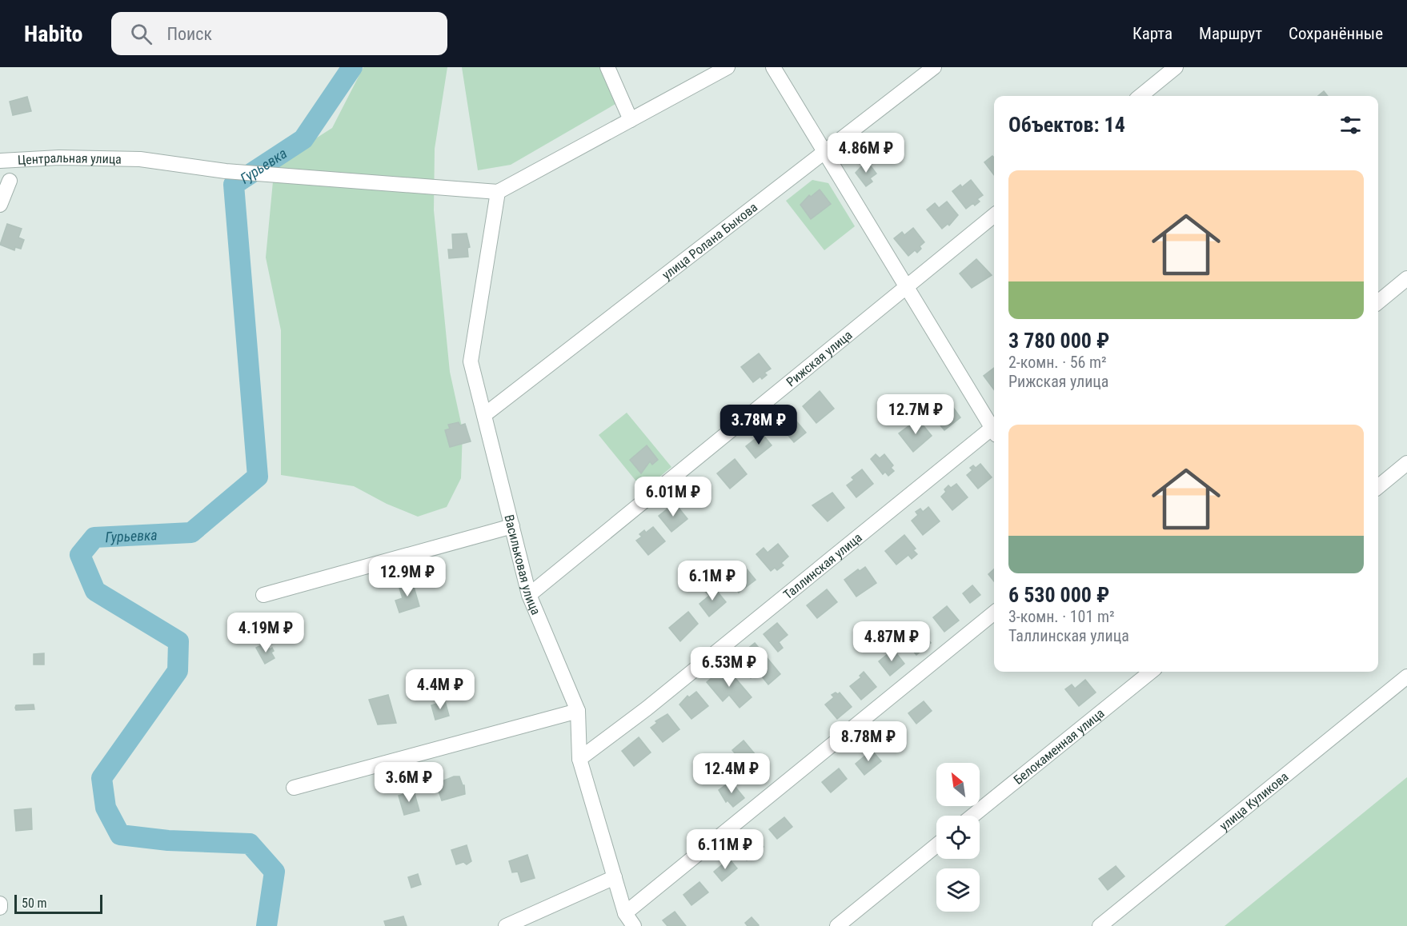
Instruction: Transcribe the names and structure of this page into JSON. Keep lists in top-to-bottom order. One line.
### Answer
{"streets":{"street":["Центральная улица","улица Ролана Быкова","Рижская улица","Васильковая улица","Таллинская улица","Белокаменная улица","улица Куликова"]},"crossings":[["Центральная улица","Васильковая улица"],["улица Ролана Быкова","Васильковая улица"],["Рижская улица","Васильковая улица"],["Васильковая улица","Таллинская улица"]],"water":["Гурьевка"],"scale_bar":"50 m","north":"top left","page":{"header":"Habito","search":"Поиск","nav":["Карта","Маршрут","Сохранённые"],"heading":"Объектов: 14","price":["4.86M ₽","12.7M ₽","3.78M ₽","6.01M ₽","12.9M ₽","6.1M ₽","4.19M ₽","4.87M ₽","6.53M ₽","4.4M ₽","8.78M ₽","12.4M ₽","3.6M ₽","6.11M ₽"],"list":[{"name":"3 780 000 ₽","note":"2-комн. · 56 m² · Рижская улица"},{"name":"6 530 000 ₽","note":"3-комн. · 101 m² · Таллинская улица"}],"scale":"50 m"}}
